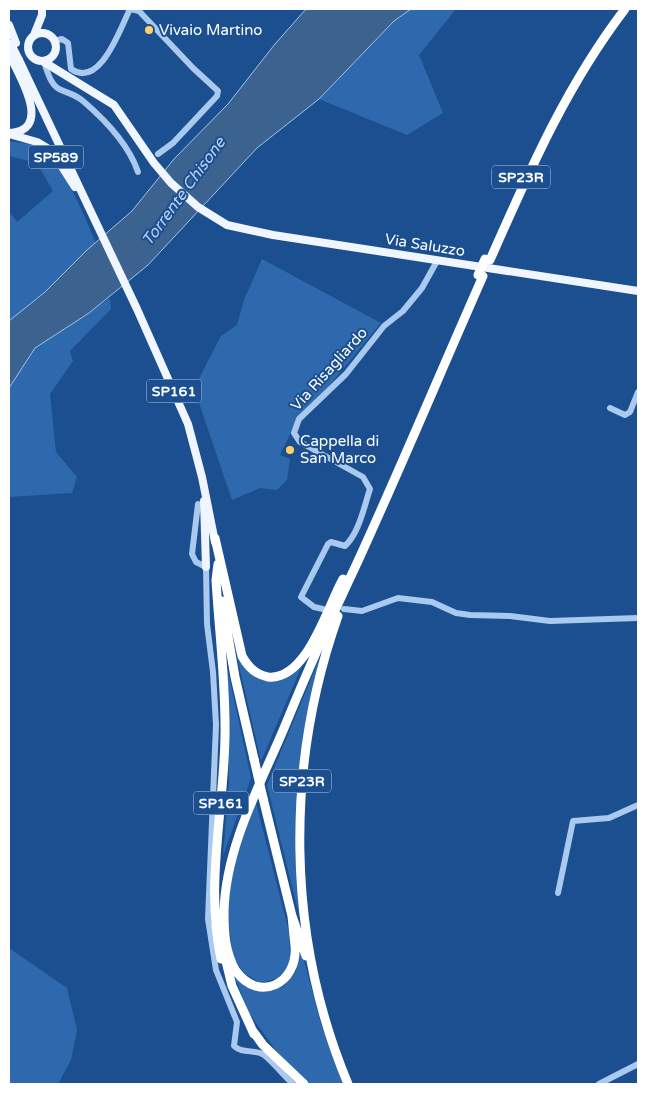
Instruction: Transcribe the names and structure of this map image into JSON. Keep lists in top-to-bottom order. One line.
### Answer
{"streets":{"highway":["SP23R","SP161"],"main road":["SP589","Via Saluzzo"],"street":["Via Risagliardo"]},"crossings":[["SP589","Via Saluzzo"],["SP589","SP161"],["SP23R","SP161"],["Via Saluzzo","Via Risagliardo"],["Via Saluzzo","SP161"]],"water":["Torrente Chisone"],"places":["Vivaio Martino","Cappella di San Marco"]}
